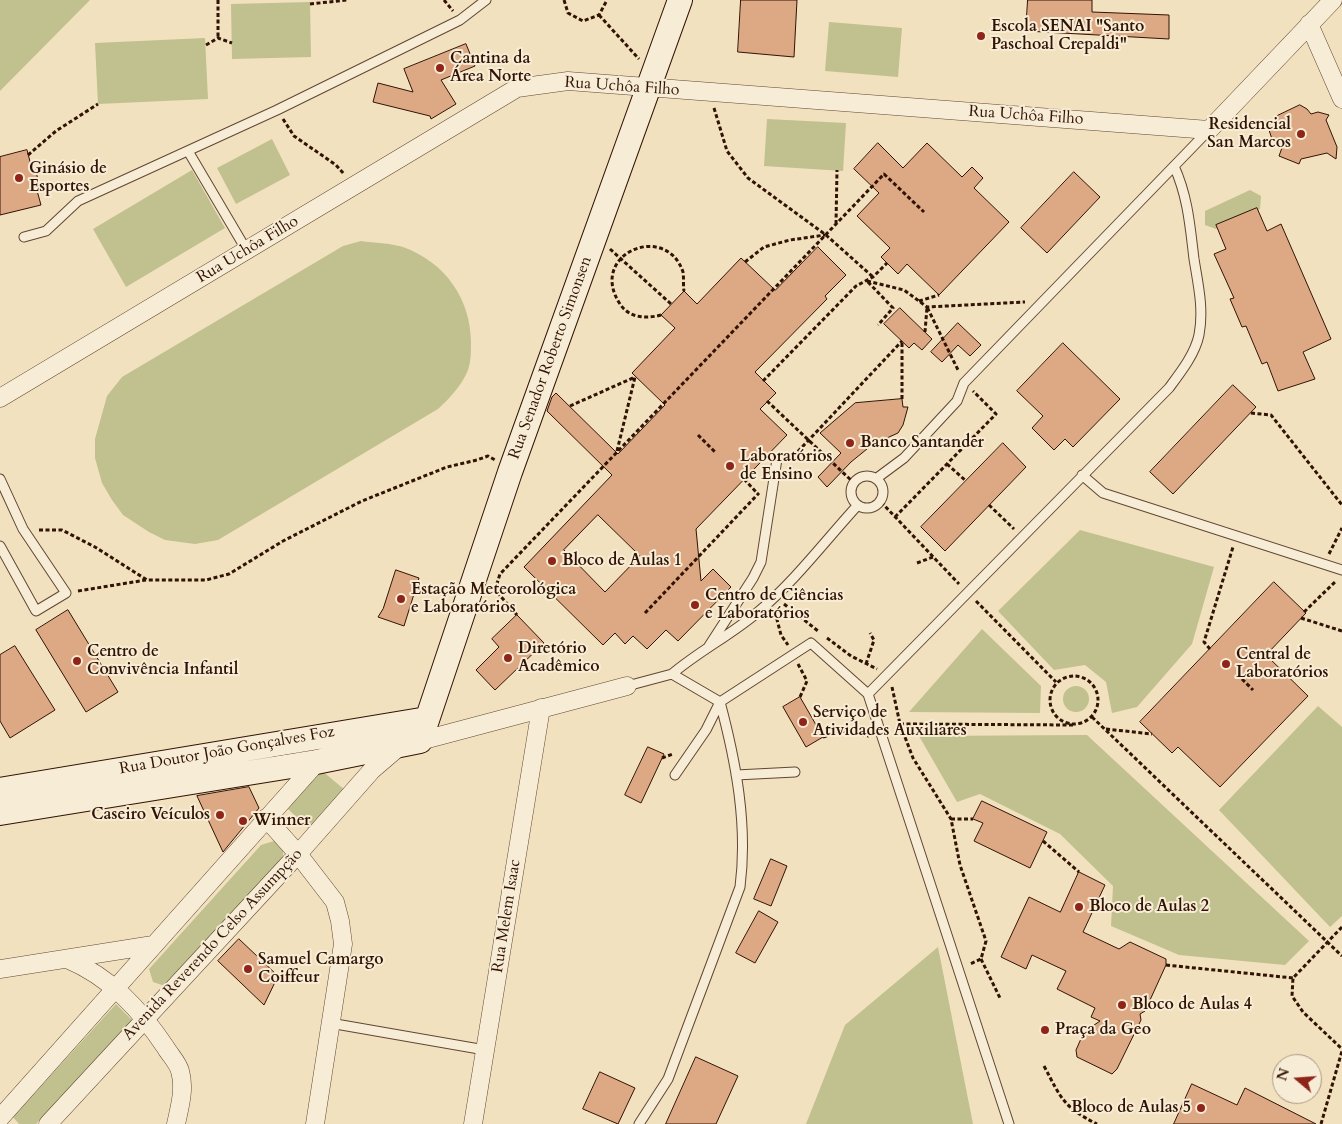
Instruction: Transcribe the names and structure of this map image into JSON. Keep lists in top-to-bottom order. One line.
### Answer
{"streets":{"street":["Rua Uchôa Filho","Rua Senador Roberto Simonsen","Rua Doutor João Gonçalves Foz","Rua Melem Isaac","Avenida Reverendo Celso Assumpção"]},"crossings":[["Rua Uchôa Filho","Rua Senador Roberto Simonsen"],["Rua Senador Roberto Simonsen","Rua Doutor João Gonçalves Foz"],["Rua Senador Roberto Simonsen","Avenida Reverendo Celso Assumpção"],["Rua Doutor João Gonçalves Foz","Avenida Reverendo Celso Assumpção"]],"places":["Escola SENAI \"Santo Paschoal Crepaldi\"","Cantina da Área Norte","Residencial San Marcos","Ginásio de Esportes","Banco Santander","Laboratórios de Ensino","Bloco de Aulas 1","Estação Meteorológica e Laboratórios","Centro de Ciências e Laboratórios","Diretório Acadêmico","Centro de Convivência Infantil","Central de Laboratórios","Serviço de Atividades Auxiliares","Caseiro Veículos","Winner","Bloco de Aulas 2","Samuel Camargo Coiffeur","Bloco de Aulas 4","Praça da Geo","Bloco de Aulas 5"],"north":"left"}
